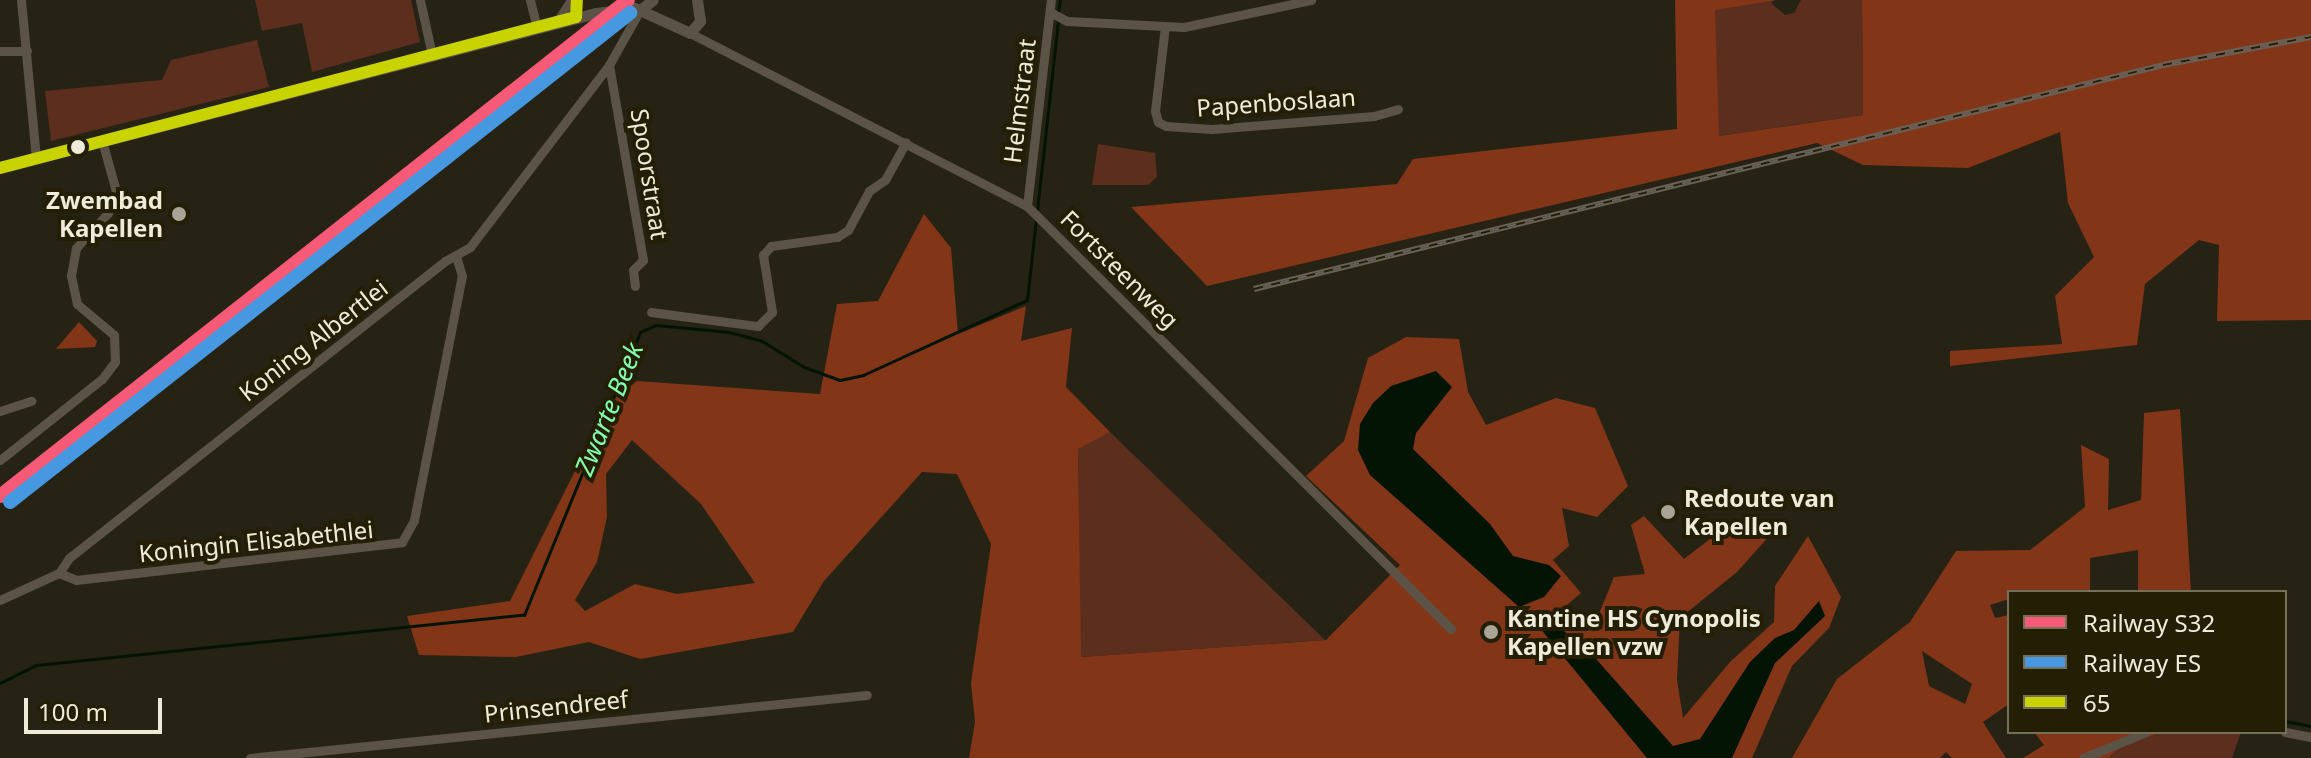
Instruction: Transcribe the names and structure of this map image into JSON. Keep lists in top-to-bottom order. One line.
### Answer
{"streets":{"street":["Helmstraat","Papenboslaan","Spoorstraat","Fortsteenweg","Koning Albertlei","Koningin Elisabethlei","Prinsendreef"]},"crossings":[["Helmstraat","Fortsteenweg"],["Spoorstraat","Koning Albertlei"],["Fortsteenweg","Koning Albertlei"],["Koning Albertlei","Koningin Elisabethlei"]],"water":["Zwarte Beek"],"places":["Zwembad Kapellen","Redoute van Kapellen","Kantine HS Cynopolis Kapellen vzw"],"lines":["rail line S32","transit line 65","rail line ES"],"legend":["Railway S32","Railway ES","65"],"scale_bar":"100 m"}
